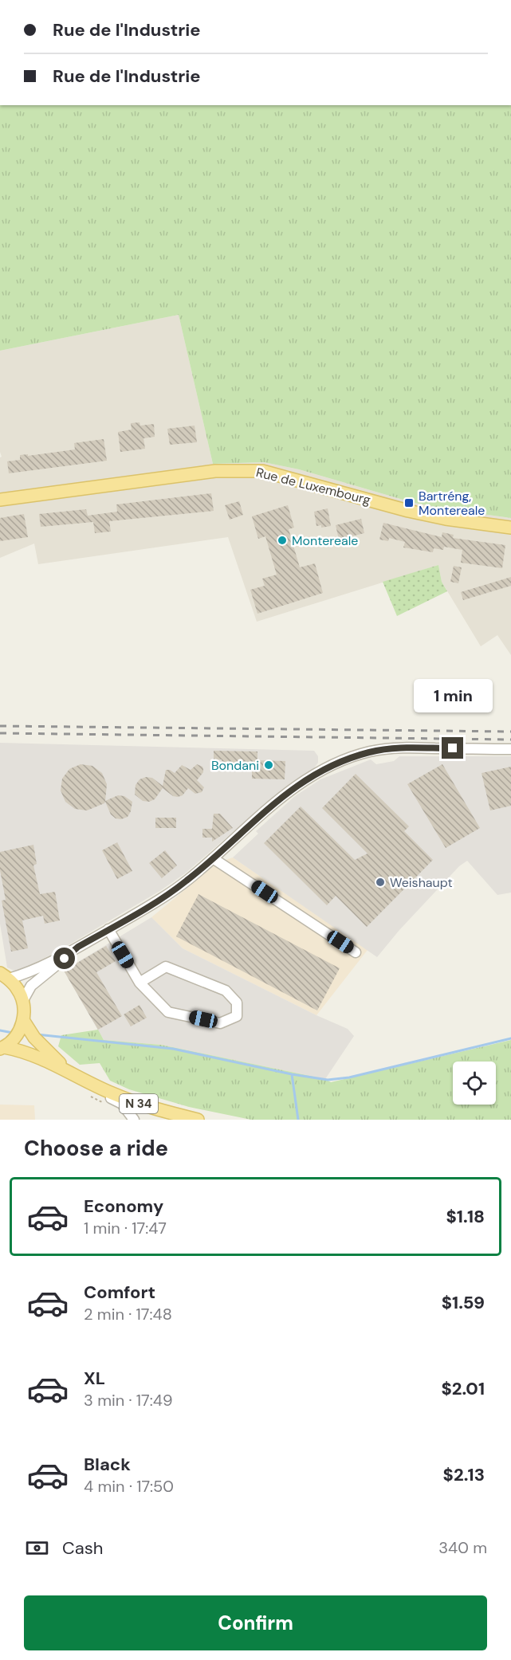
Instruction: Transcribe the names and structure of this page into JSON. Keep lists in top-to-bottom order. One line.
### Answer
{"streets":{"main road":["Rue de Luxembourg","N 34"]},"places":{"transit":["Bartréng, Montereale"],"other":["Montereale","Bondani","Weishaupt"]},"page":{"banner":["Rue de l'Industrie","Rue de l'Industrie"],"bubble":"1 min","heading":"Choose a ride","list":[{"name":"Economy","note":"1 min · 17:47","value":"$1.18"},{"name":"Comfort","note":"2 min · 17:48","value":"$1.59"},{"name":"XL","note":"3 min · 17:49","value":"$2.01"},{"name":"Black","note":"4 min · 17:50","value":"$2.13"}],"pay":["Cash","340 m"],"buttons":"Confirm"}}
